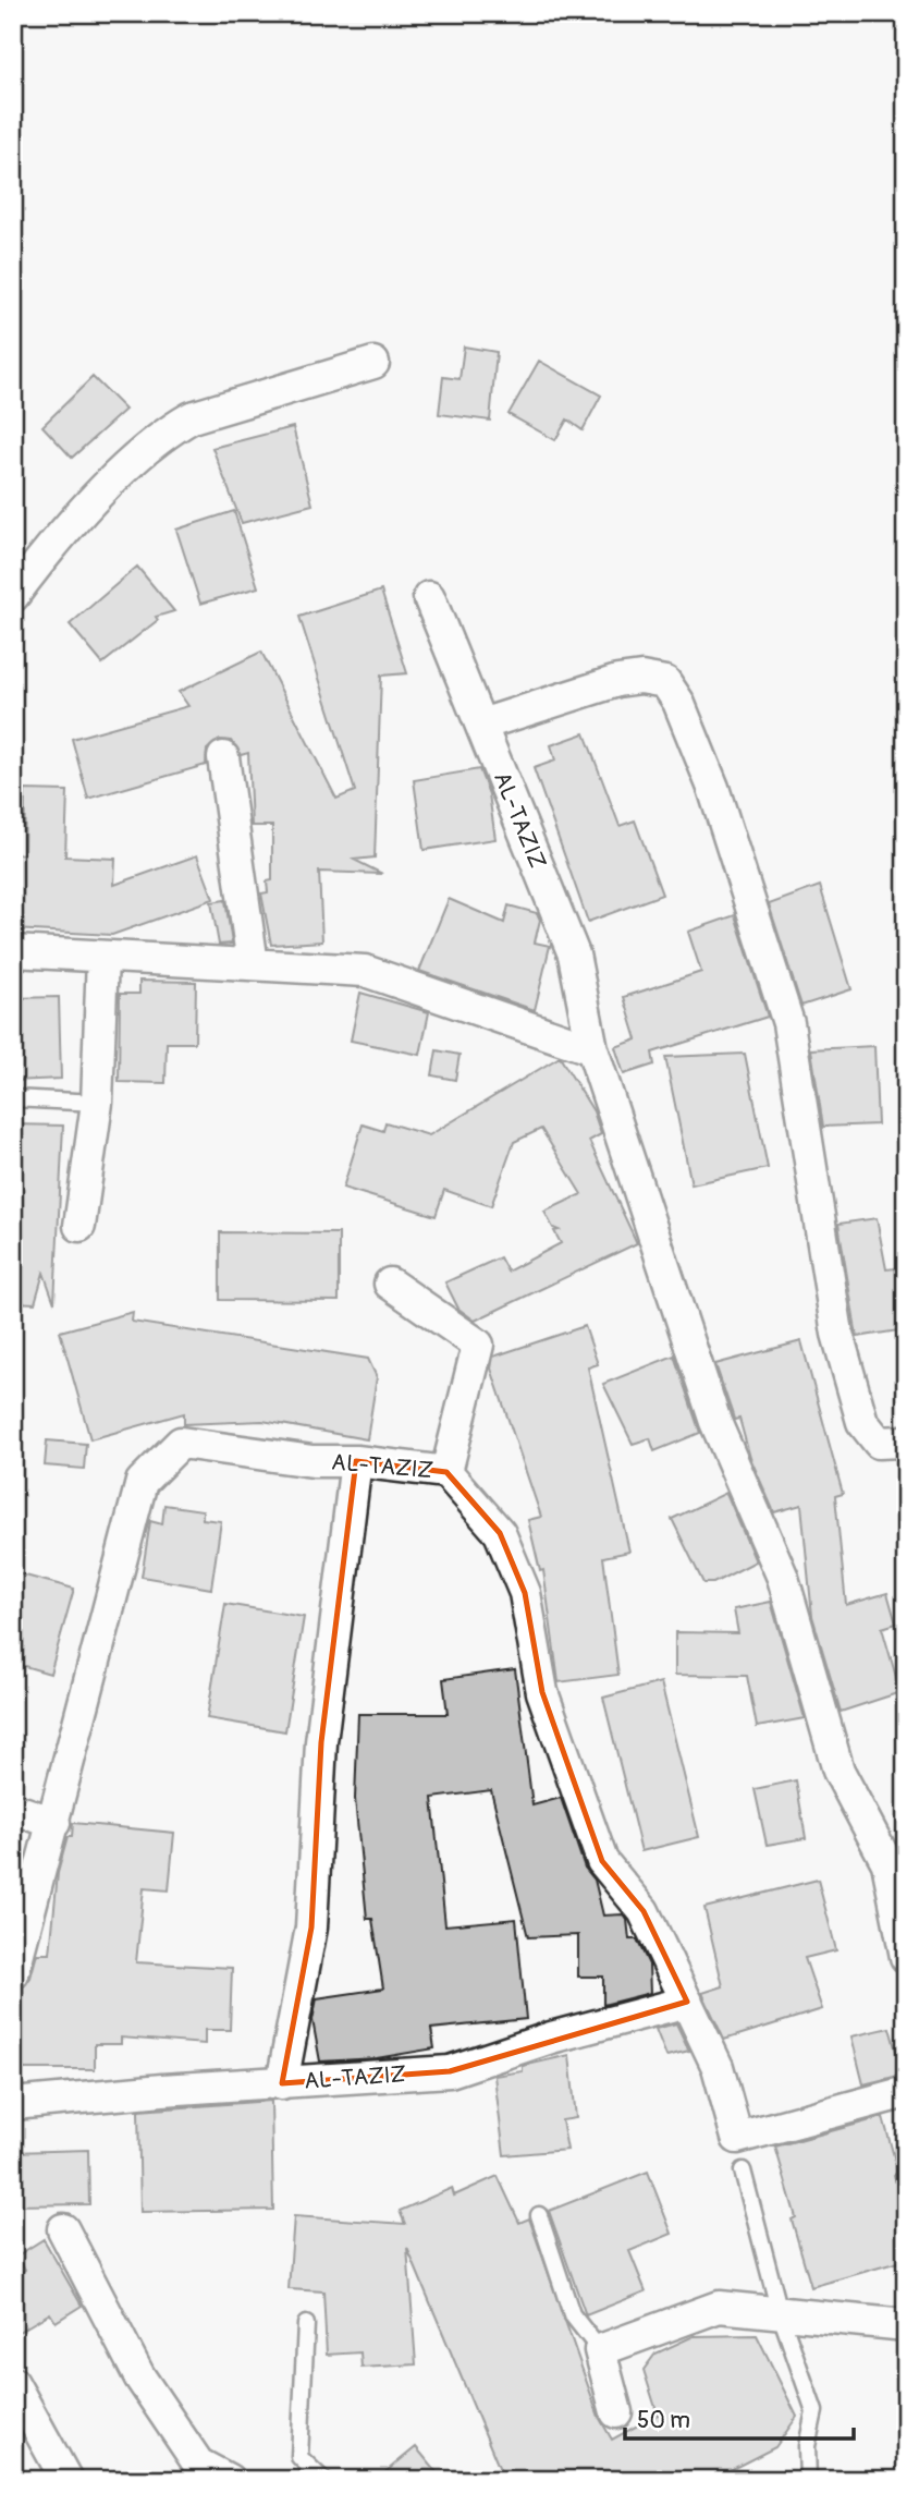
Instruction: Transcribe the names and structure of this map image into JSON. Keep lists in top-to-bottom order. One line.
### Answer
{"streets":{"street":["AL-TAZIZ"]},"scale_bar":"50 m"}
